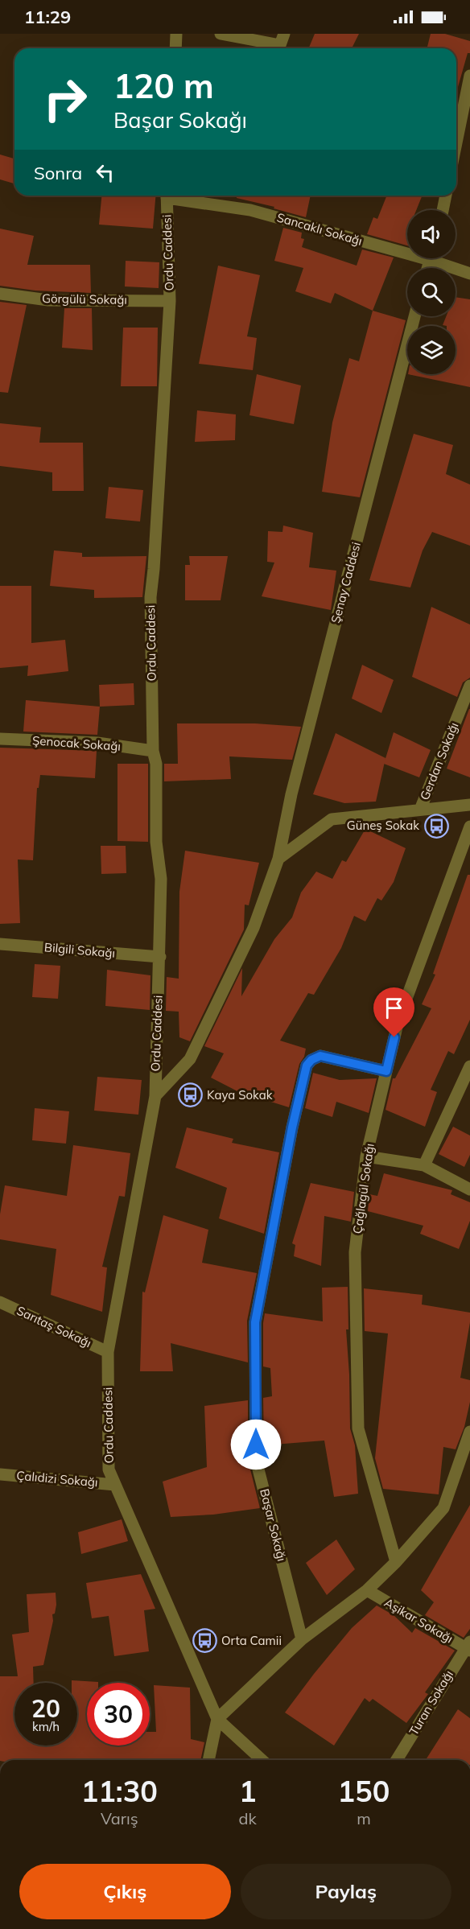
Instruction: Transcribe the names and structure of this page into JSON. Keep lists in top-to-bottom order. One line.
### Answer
{"streets":{"street":["Sancaklı Sokağı","Ordu Caddesi","Görgülü Sokağı","Şenay Caddesi","Şenocak Sokağı","Gerdan Sokağı","Bilgili Sokağı","Çağlagül Sokağı","Sarıtaş Sokağı","Çalıdizi Sokağı","Başar Sokağı","Aşikar Sokağı","Turan Sokağı"]},"crossings":[["Ordu Caddesi","Görgülü Sokağı"],["Ordu Caddesi","Şenay Caddesi"],["Ordu Caddesi","Şenocak Sokağı"],["Ordu Caddesi","Bilgili Sokağı"],["Ordu Caddesi","Sarıtaş Sokağı"],["Ordu Caddesi","Çalıdizi Sokağı"],["Çağlagül Sokağı","Başar Sokağı"],["Aşikar Sokağı","Turan Sokağı"]],"places":{"bus stop":["Güneş Sokak","Kaya Sokak","Orta Camii"]},"page":{"status":"11:29","turn":["120 m","Başar Sokağı"],"then":"Sonra","speed":"20 km/h","limit":"30","eta":["11:30","Varış","1","dk","150","m"],"buttons":["Çıkış","Paylaş"]}}
